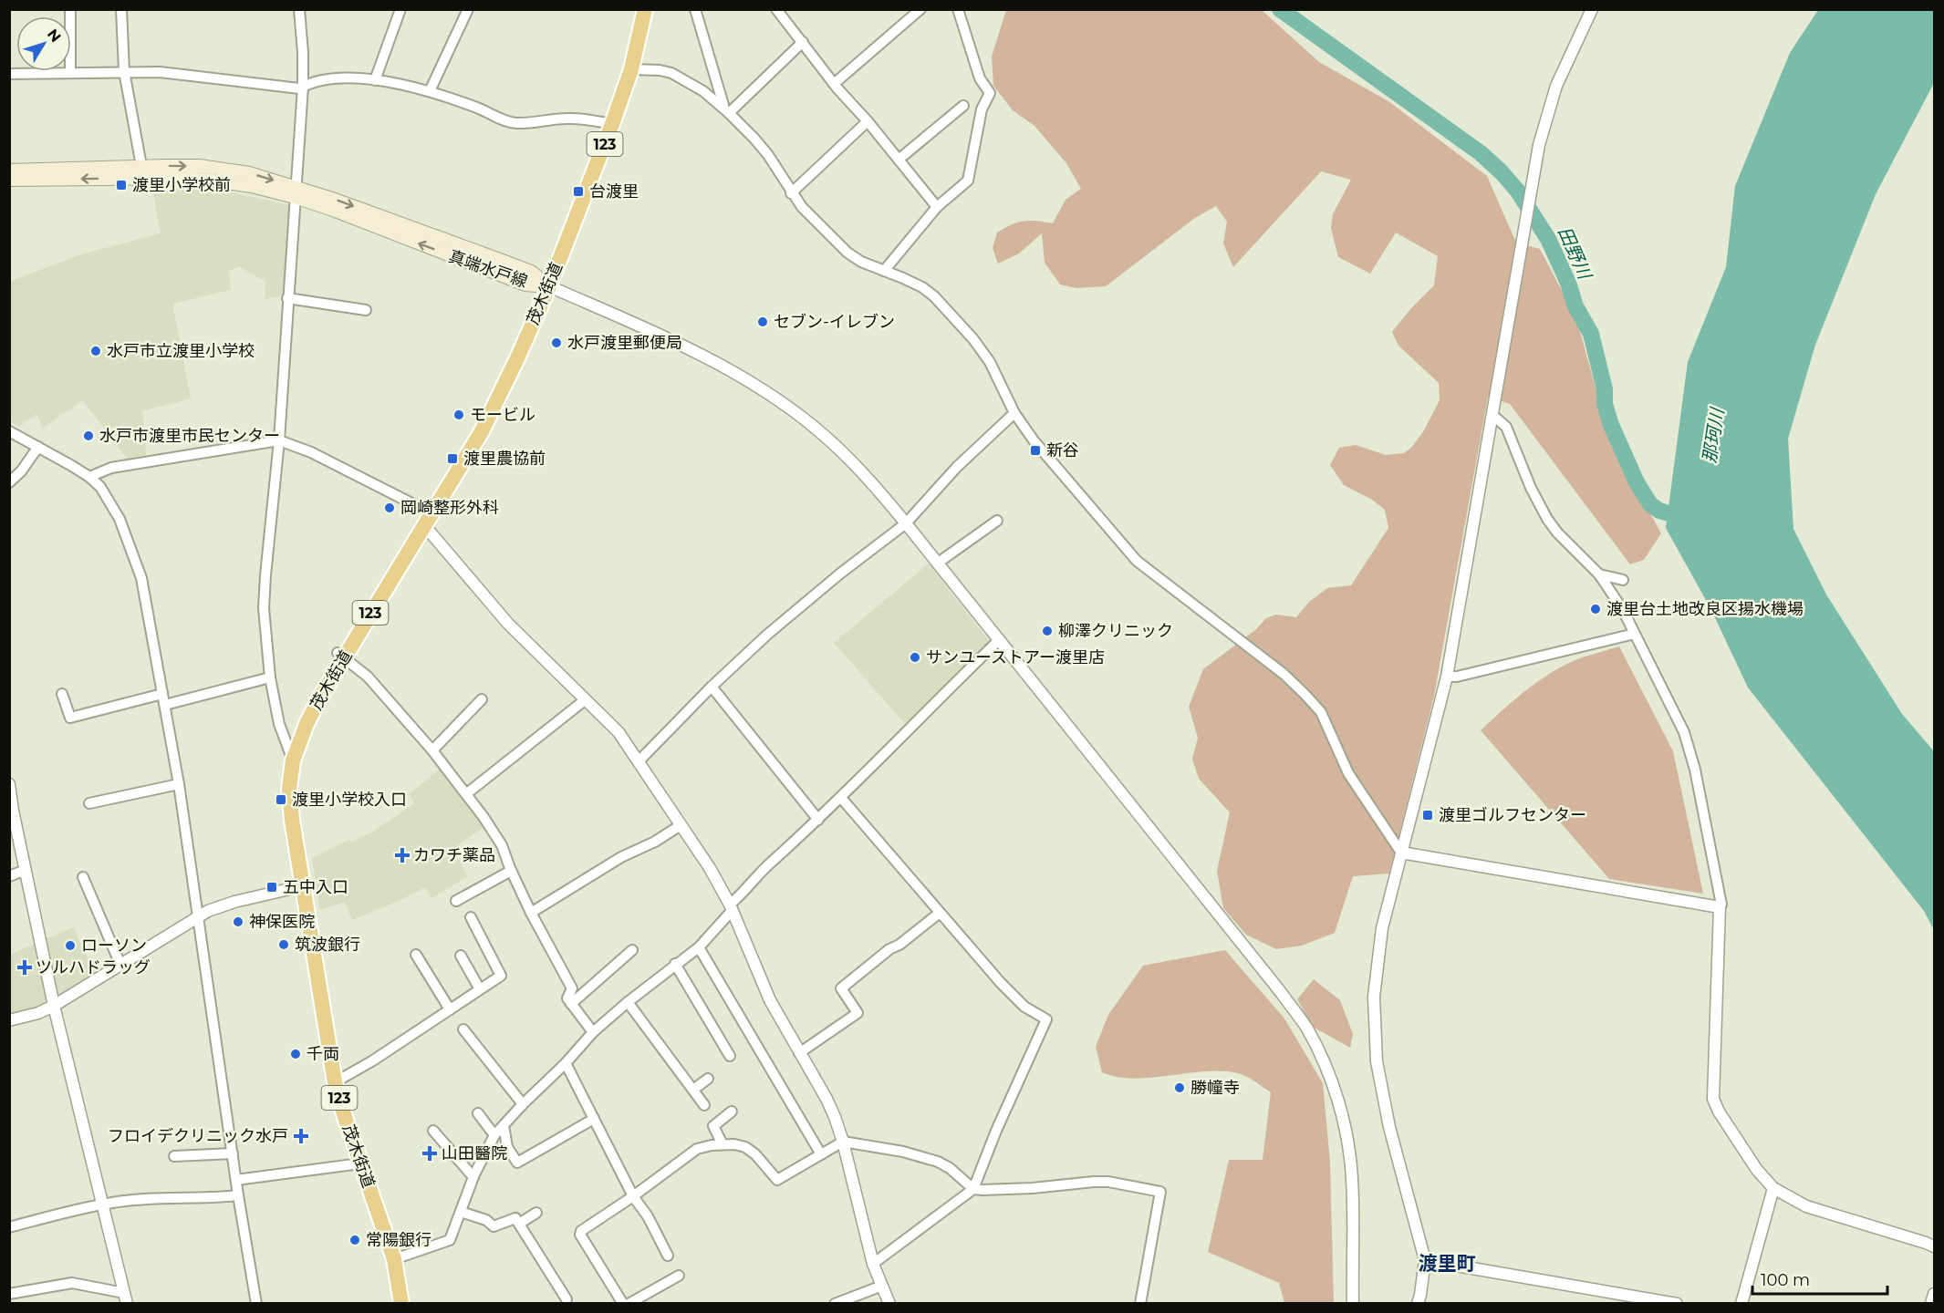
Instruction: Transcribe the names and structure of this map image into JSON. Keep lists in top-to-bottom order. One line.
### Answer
{"streets":{"highway":["123","茂木街道"],"main road":["真端水戸線"]},"crossings":[["真端水戸線","茂木街道"]],"districts":["渡里町"],"water":["田野川","那珂川"],"places":{"transit":["渡里小学校前","台渡里","新谷","渡里農協前","渡里小学校入口","渡里ゴルフセンター","五中入口"],"other":["セブン-イレブン","水戸渡里郵便局","水戸市立渡里小学校","モービル","水戸市渡里市民センター","岡崎整形外科","渡里台土地改良区揚水機場","柳澤クリニック","サンユーストアー渡里店","神保医院","筑波銀行","ローソン","千両","勝幢寺","常陽銀行"],"health":["カワチ薬品","ツルハドラッグ","フロイデクリニック水戸","山田醫院"]},"scale_bar":"100 m","north":"top right"}
